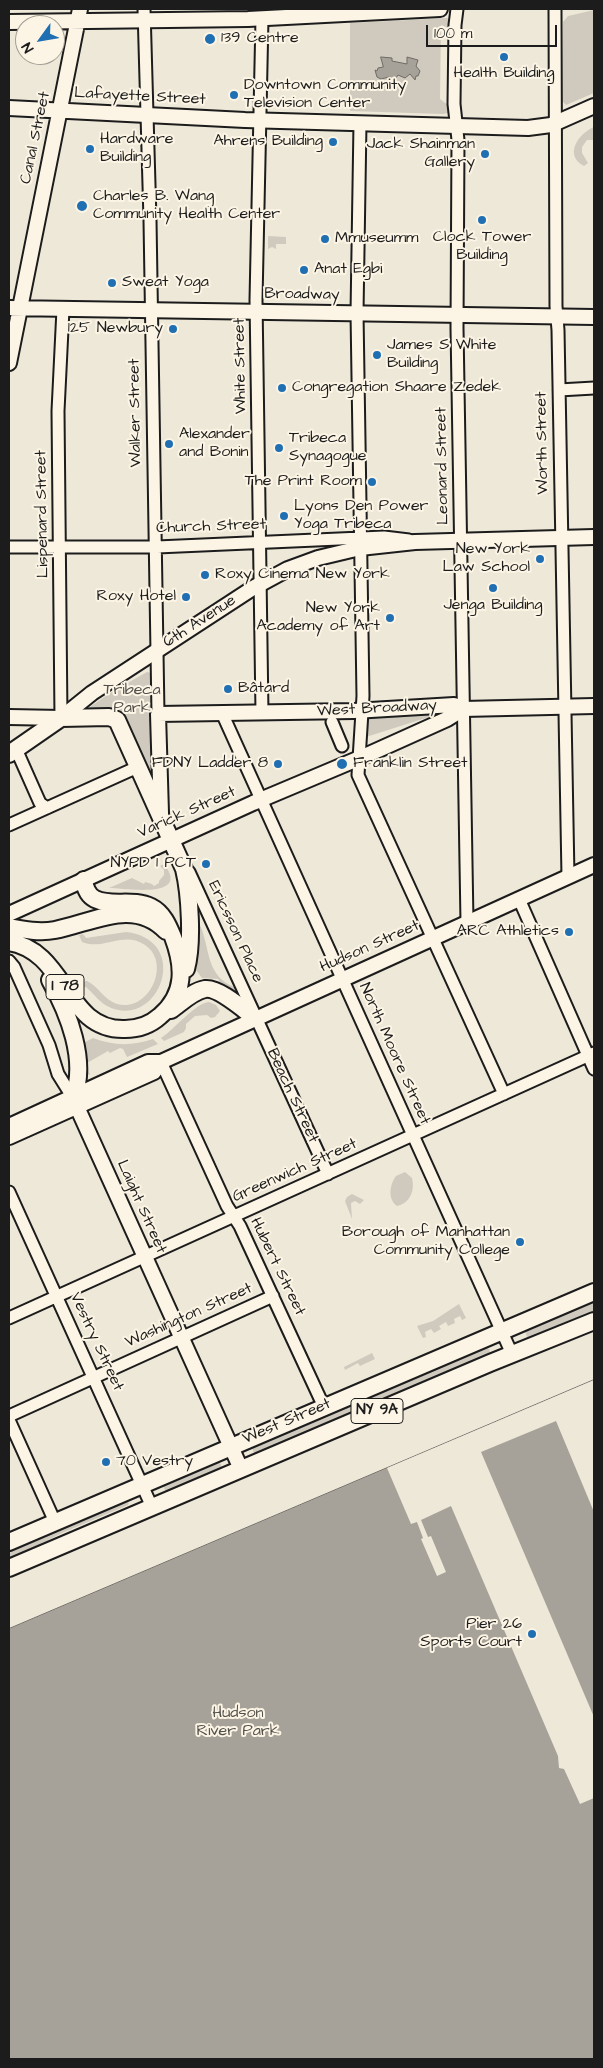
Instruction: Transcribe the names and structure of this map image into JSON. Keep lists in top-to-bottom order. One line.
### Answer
{"streets":{"highway":["6th Avenue","I 78","NY 9A","West Street"],"main road":["Lafayette Street","Canal Street","Broadway","Walker Street","West Broadway","Varick Street","Hudson Street","Laight Street"],"street":["White Street","Worth Street","Leonard Street","Lispenard Street","Church Street","Ericsson Place","North Moore Street","Beach Street","Greenwich Street","Hubert Street","Washington Street","Vestry Street"]},"crossings":[["Lafayette Street","Canal Street"],["Lafayette Street","White Street"],["Lafayette Street","Walker Street"],["Lafayette Street","Worth Street"],["Lafayette Street","Leonard Street"],["Canal Street","Broadway"],["Broadway","White Street"],["Broadway","Walker Street"],["Broadway","Worth Street"],["Broadway","Leonard Street"],["Broadway","Lispenard Street"],["White Street","Church Street"],["White Street","6th Avenue"],["White Street","West Broadway"],["Walker Street","Church Street"],["Walker Street","6th Avenue"],["Walker Street","West Broadway"],["Worth Street","West Broadway"],["Worth Street","Hudson Street"],["Leonard Street","6th Avenue"],["Leonard Street","West Broadway"],["Leonard Street","Varick Street"],["Leonard Street","Hudson Street"],["Lispenard Street","Church Street"],["Lispenard Street","6th Avenue"],["Church Street","6th Avenue"],["West Broadway","Varick Street"],["West Broadway","North Moore Street"],["Varick Street","North Moore Street"],["Ericsson Place","Hudson Street"],["Ericsson Place","Beach Street"],["Hudson Street","North Moore Street"],["Hudson Street","Beach Street"],["Hudson Street","Laight Street"],["Hudson Street","Hubert Street"],["North Moore Street","Greenwich Street"],["North Moore Street","West Street"],["Beach Street","Greenwich Street"],["Greenwich Street","Laight Street"],["Greenwich Street","Hubert Street"],["Greenwich Street","Vestry Street"],["Laight Street","Washington Street"],["Laight Street","West Street"],["Hubert Street","Washington Street"],["Hubert Street","West Street"],["Washington Street","Vestry Street"],["Vestry Street","West Street"]],"parks":["Tribeca Park","Hudson River Park"],"places":["139 Centre","Health Building","Downtown Community Television Center","Ahrens Building","Hardware Building","Jack Shainman Gallery","Charles B. Wang Community Health Center","Clock Tower Building","Mmuseumm","Anat Egbi","Sweat Yoga","125 Newbury","James S White Building","Congregation Shaare Zedek","Alexander and Bonin","Tribeca Synagogue","The Print Room","Lyons Den Power Yoga Tribeca","New York Law School","Roxy Cinema New York","Jenga Building","Roxy Hotel","New York Academy of Art","Bâtard","FDNY Ladder 8","Franklin Street","NYPD 1 PCT","ARC Athletics","Borough of Manhattan Community College","70 Vestry","Pier 26 Sports Court"],"scale_bar":"100 m","north":"bottom left"}
